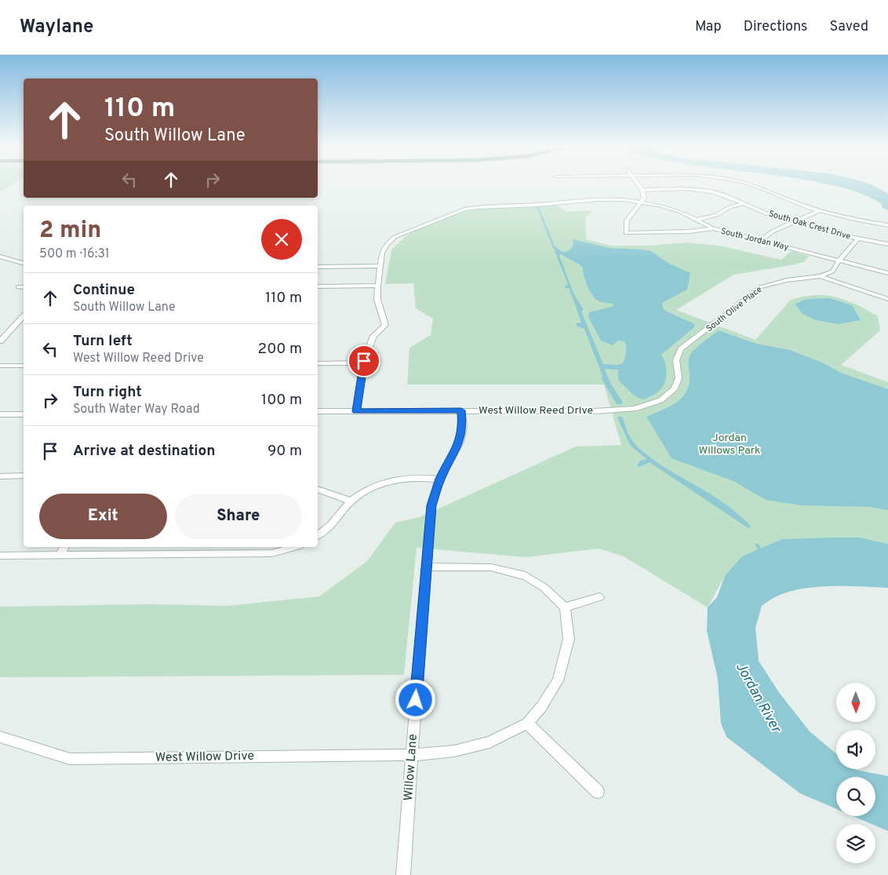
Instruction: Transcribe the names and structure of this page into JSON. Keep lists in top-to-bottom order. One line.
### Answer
{"streets":{"street":["South Oak Crest Drive","South Jordan Way","South Olive Place","West Willow Reed Drive","West Willow Drive","Willow Lane"]},"crossings":[["South Oak Crest Drive","South Olive Place"],["South Jordan Way","South Olive Place"],["South Olive Place","West Willow Reed Drive"],["West Willow Reed Drive","Willow Lane"],["West Willow Drive","Willow Lane"]],"water":["Jordan River"],"parks":["Jordan Willows Park"],"north":"bottom","page":{"header":"Waylane","nav":["Map","Directions","Saved"],"turn":["110 m","South Willow Lane"],"heading":["2 min","500 m · 16:31"],"list":[{"name":"Continue","note":"South Willow Lane","value":"110 m"},{"name":"Turn left","note":"West Willow Reed Drive","value":"200 m"},{"name":"Turn right","note":"South Water Way Road","value":"100 m"},{"name":"Arrive at destination","value":"90 m"}],"buttons":["Exit","Share"]}}
